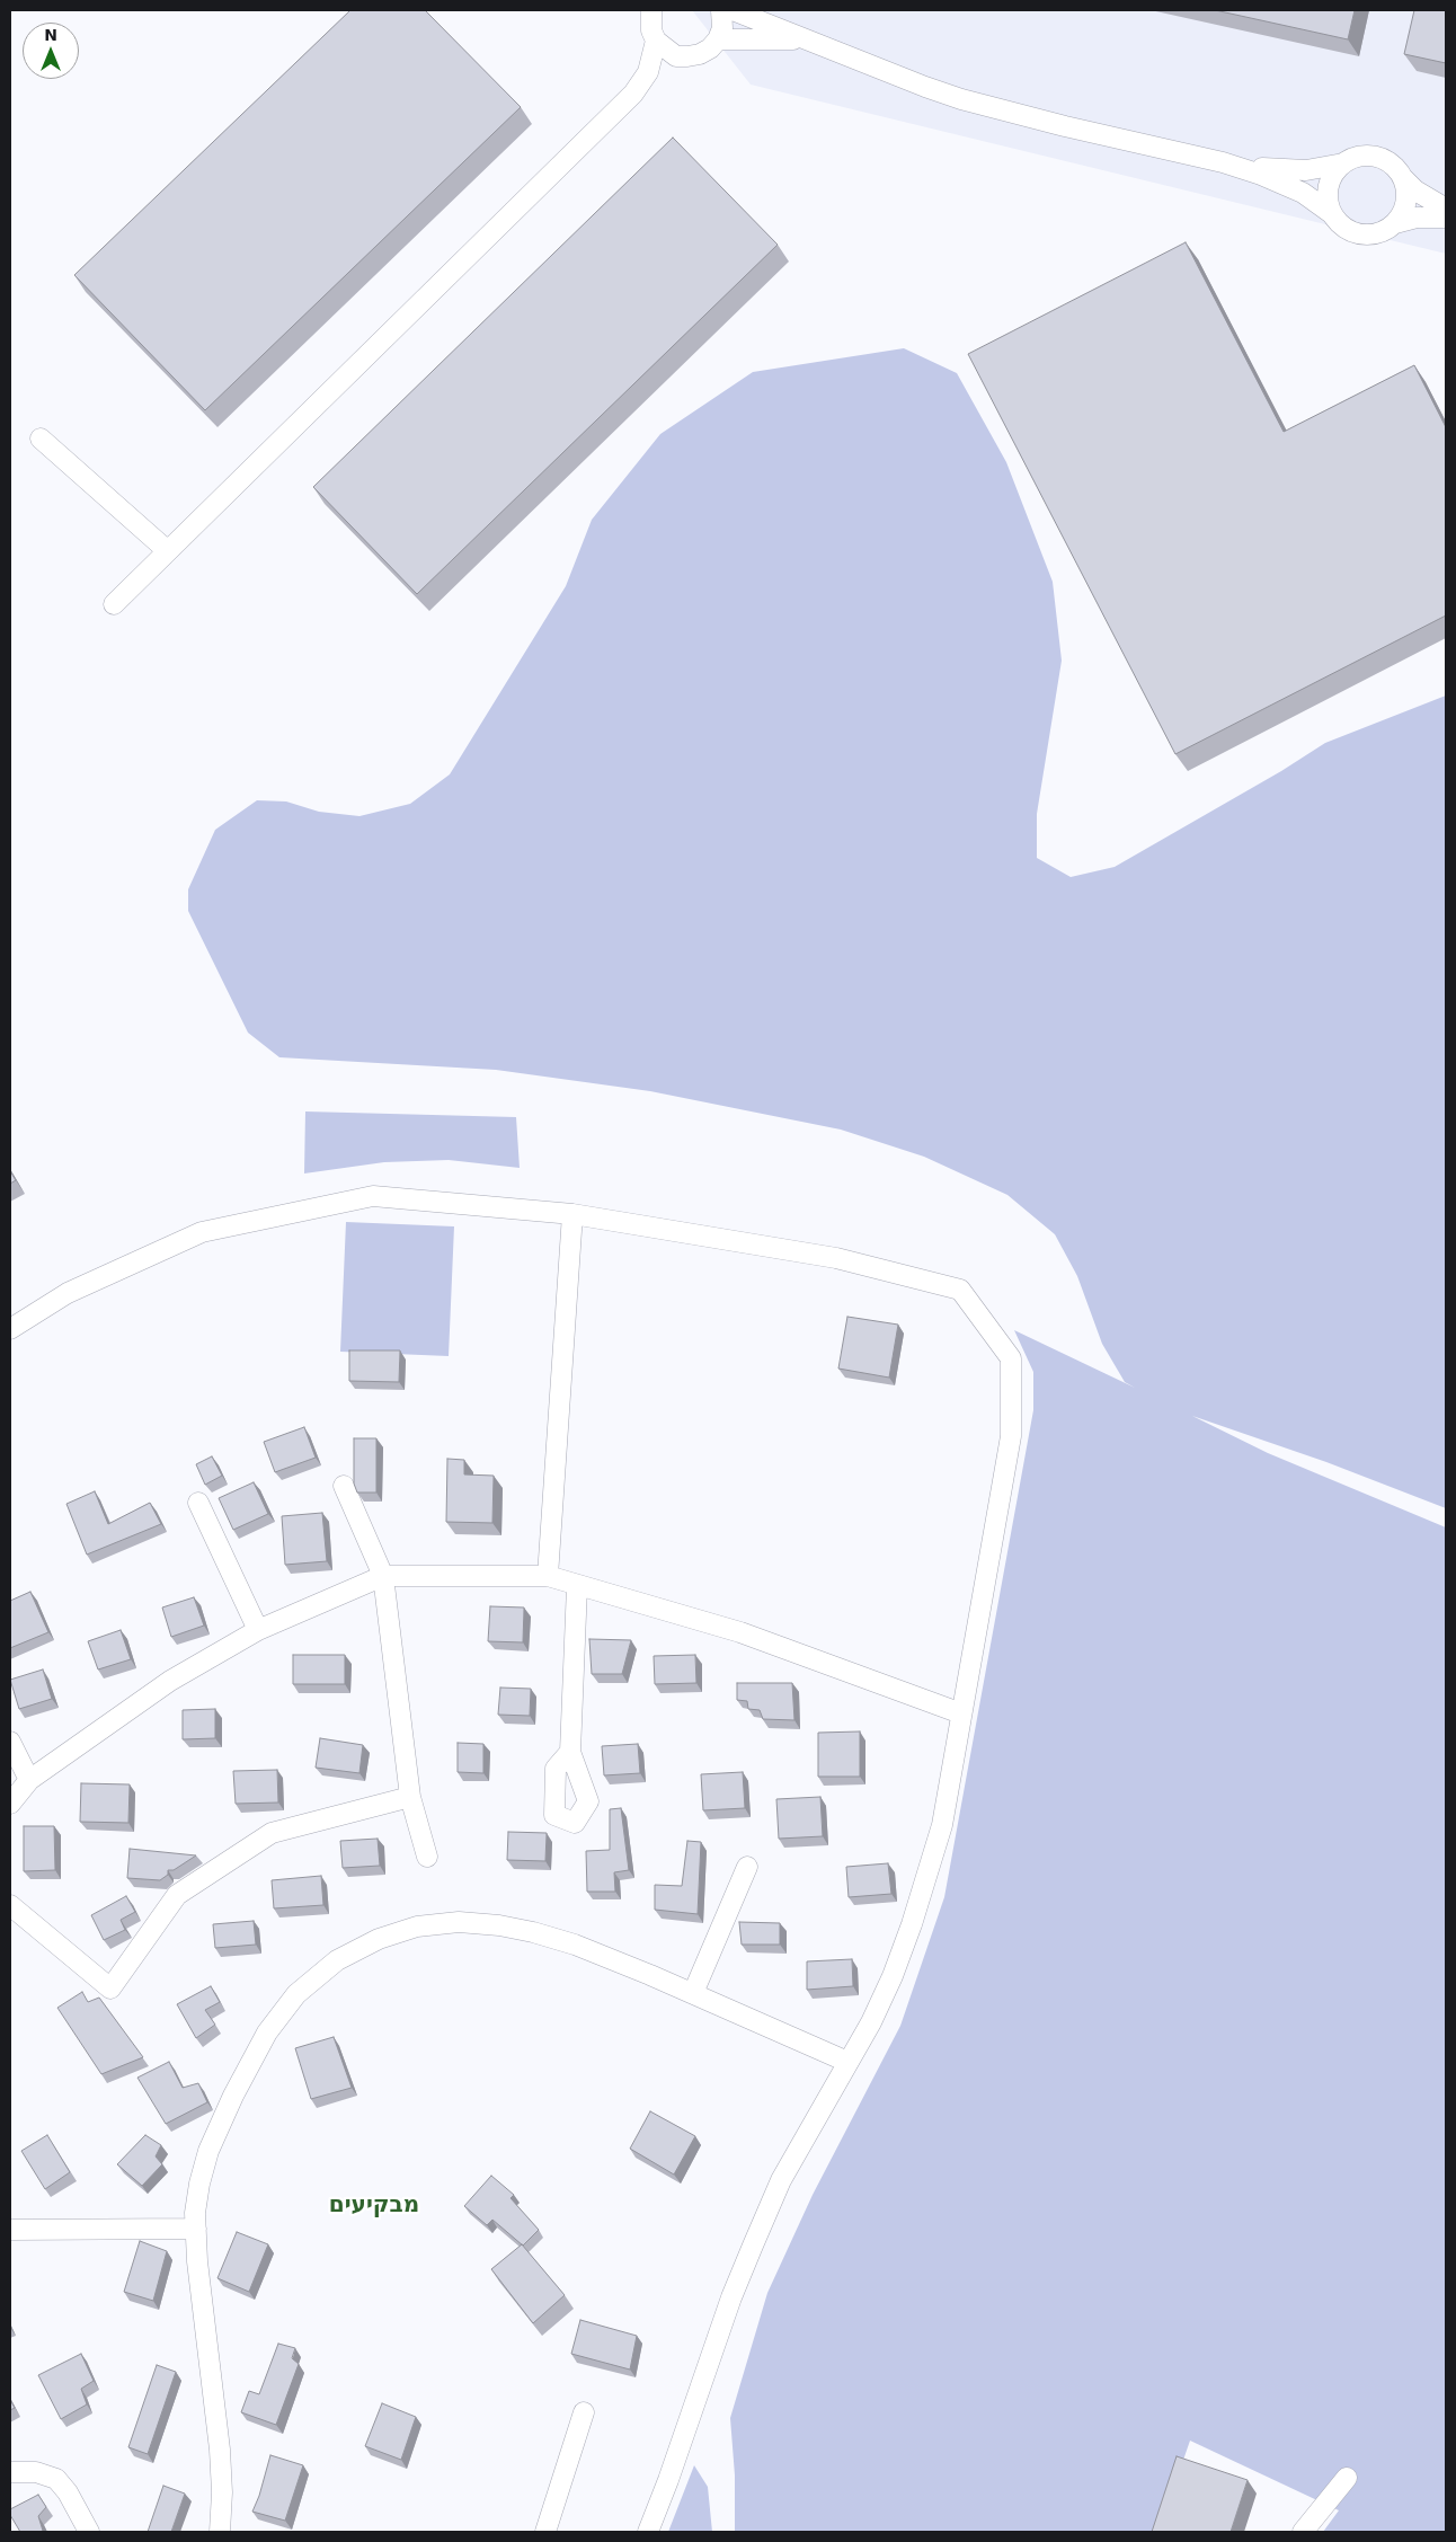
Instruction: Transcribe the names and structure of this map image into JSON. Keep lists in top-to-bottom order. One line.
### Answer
{"districts":["מבקיעים"],"north":"top"}
